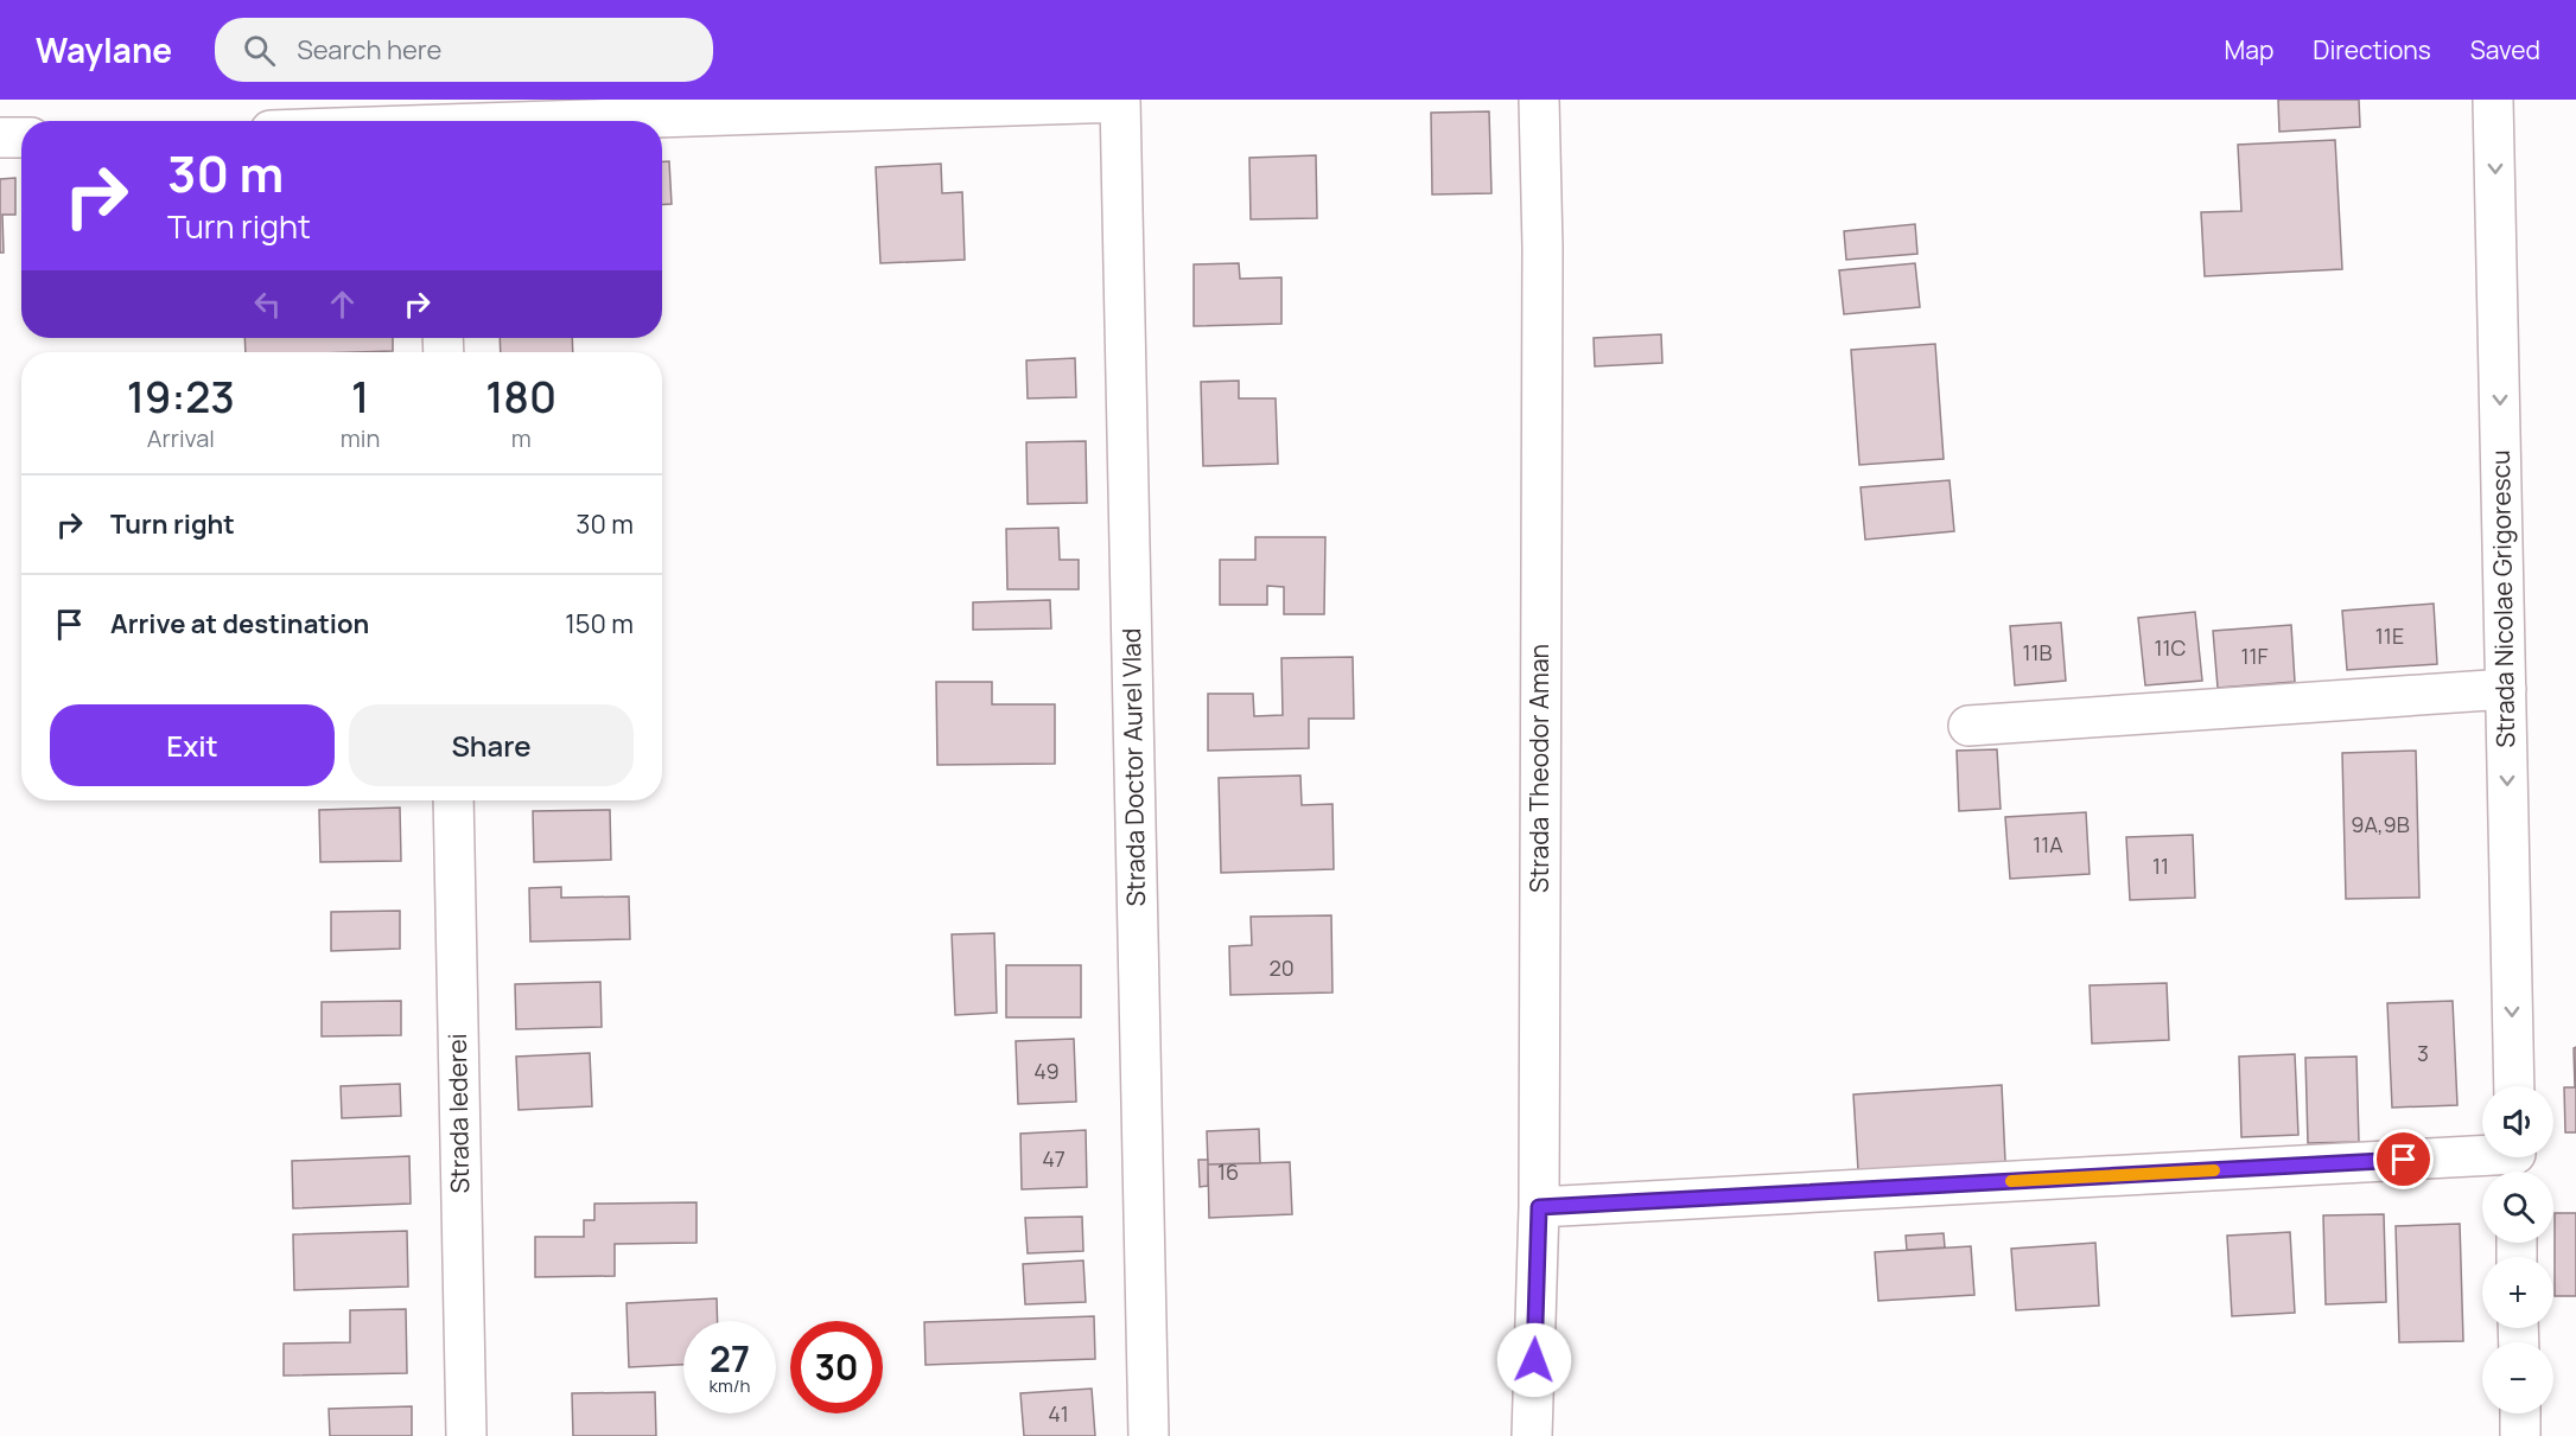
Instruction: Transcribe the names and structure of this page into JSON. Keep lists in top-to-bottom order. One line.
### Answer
{"streets":{"street":["Strada Nicolae Grigorescu","Strada Doctor Aurel Vlad","Strada Theodor Aman","Strada Iederei"]},"one_way":["Strada Nicolae Grigorescu"],"house_numbers":["11E","11C","11B","11F","9A,9B","11A","11","20","3","49","47","16","41"],"page":{"header":"Waylane","search":"Search here","nav":["Map","Directions","Saved"],"turn":["30 m","Turn right"],"eta":["19:23","Arrival","1","min","180","m"],"list":[{"name":"Turn right","value":"30 m"},{"name":"Arrive at destination","value":"150 m"}],"buttons":["Exit","Share"],"map_buttons":["+","−"],"speed":"27 km/h","limit":"30"}}
